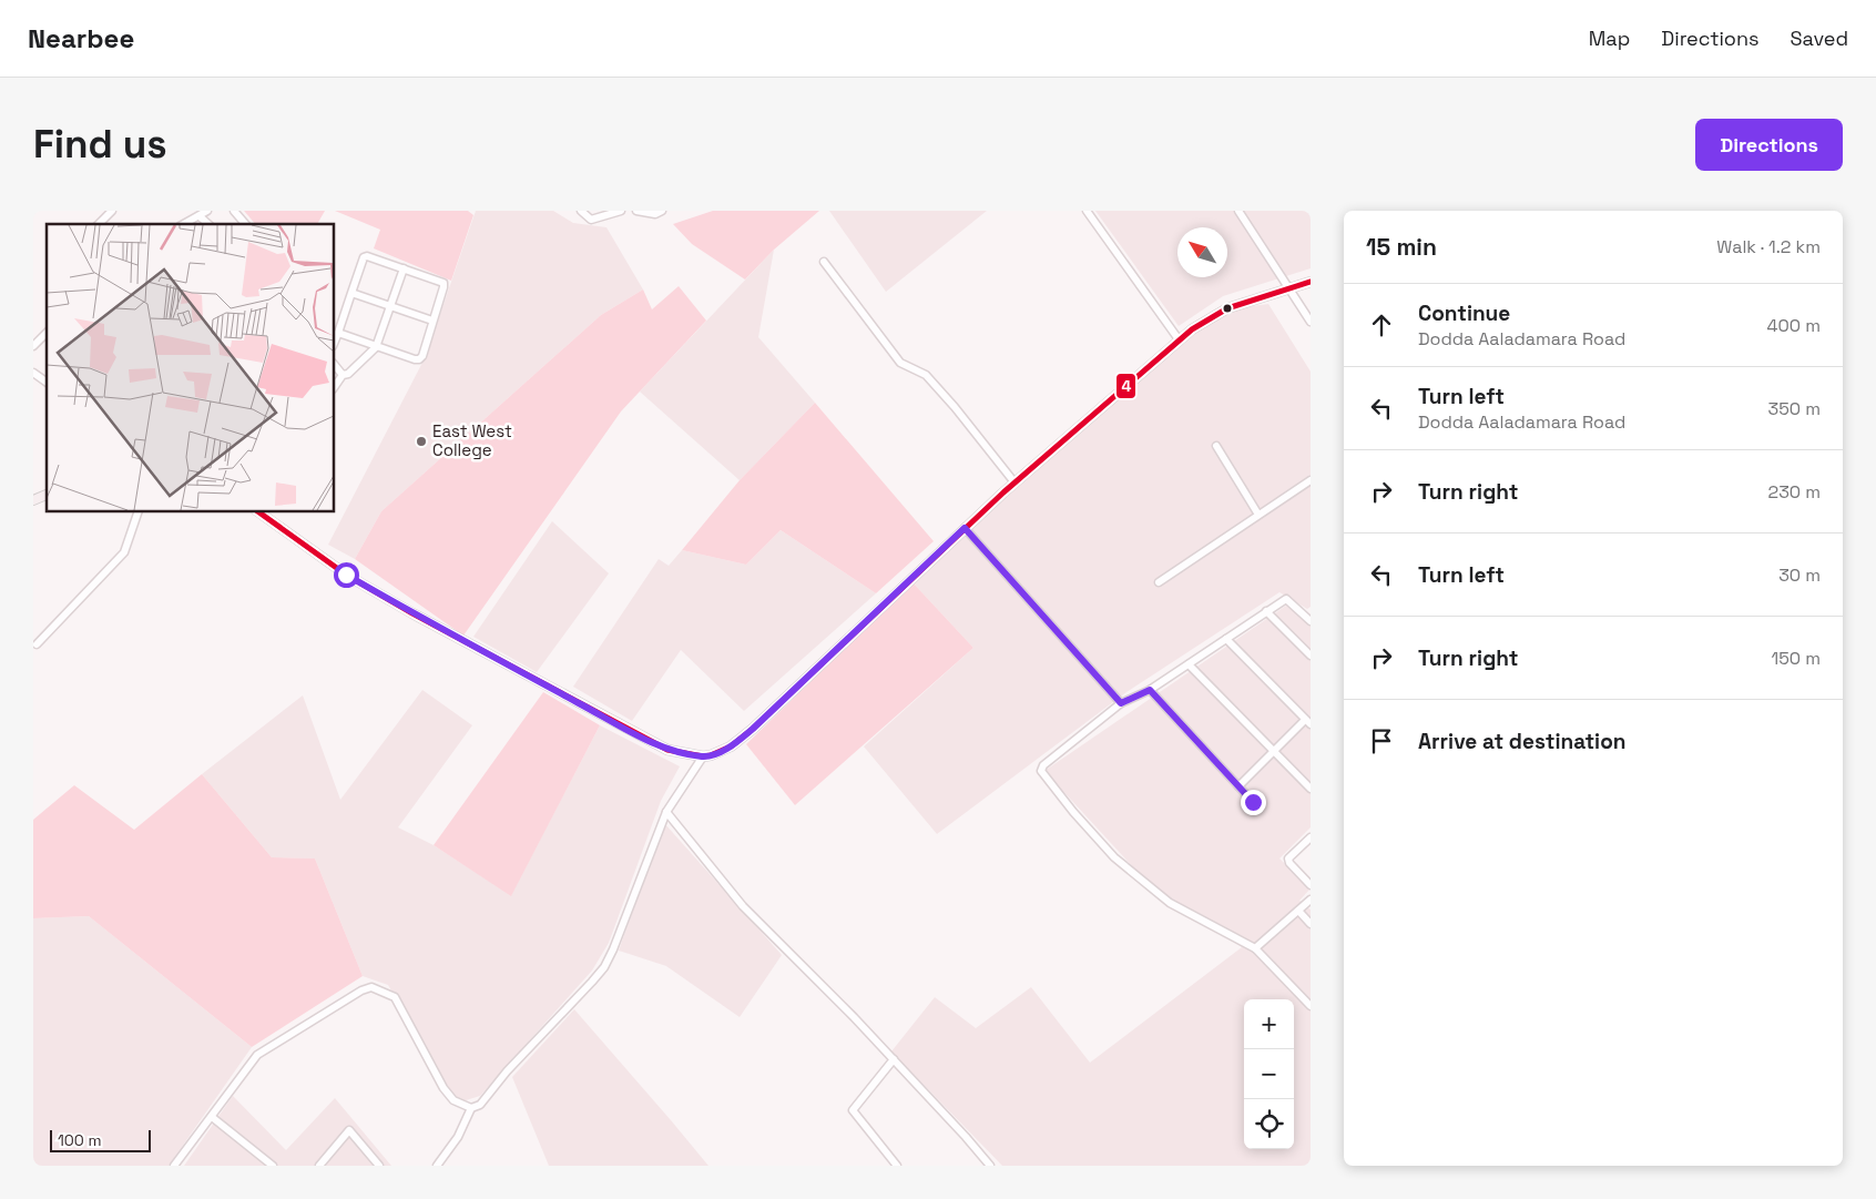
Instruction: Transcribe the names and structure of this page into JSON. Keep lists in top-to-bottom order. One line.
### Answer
{"places":["East West College"],"lines":["transit line 4"],"scale_bar":"100 m","north":"top left","page":{"header":"Nearbee","nav":["Map","Directions","Saved"],"buttons":"Directions","title":"Find us","heading":["15 min","Walk · 1.2 km"],"list":[["Continue","Dodda Aaladamara Road","400 m"],["Turn left","Dodda Aaladamara Road","350 m"],["Turn right","230 m"],["Turn left","30 m"],["Turn right","150 m"],"Arrive at destination"],"map_buttons":["+","−"],"scale":"100 m"}}
